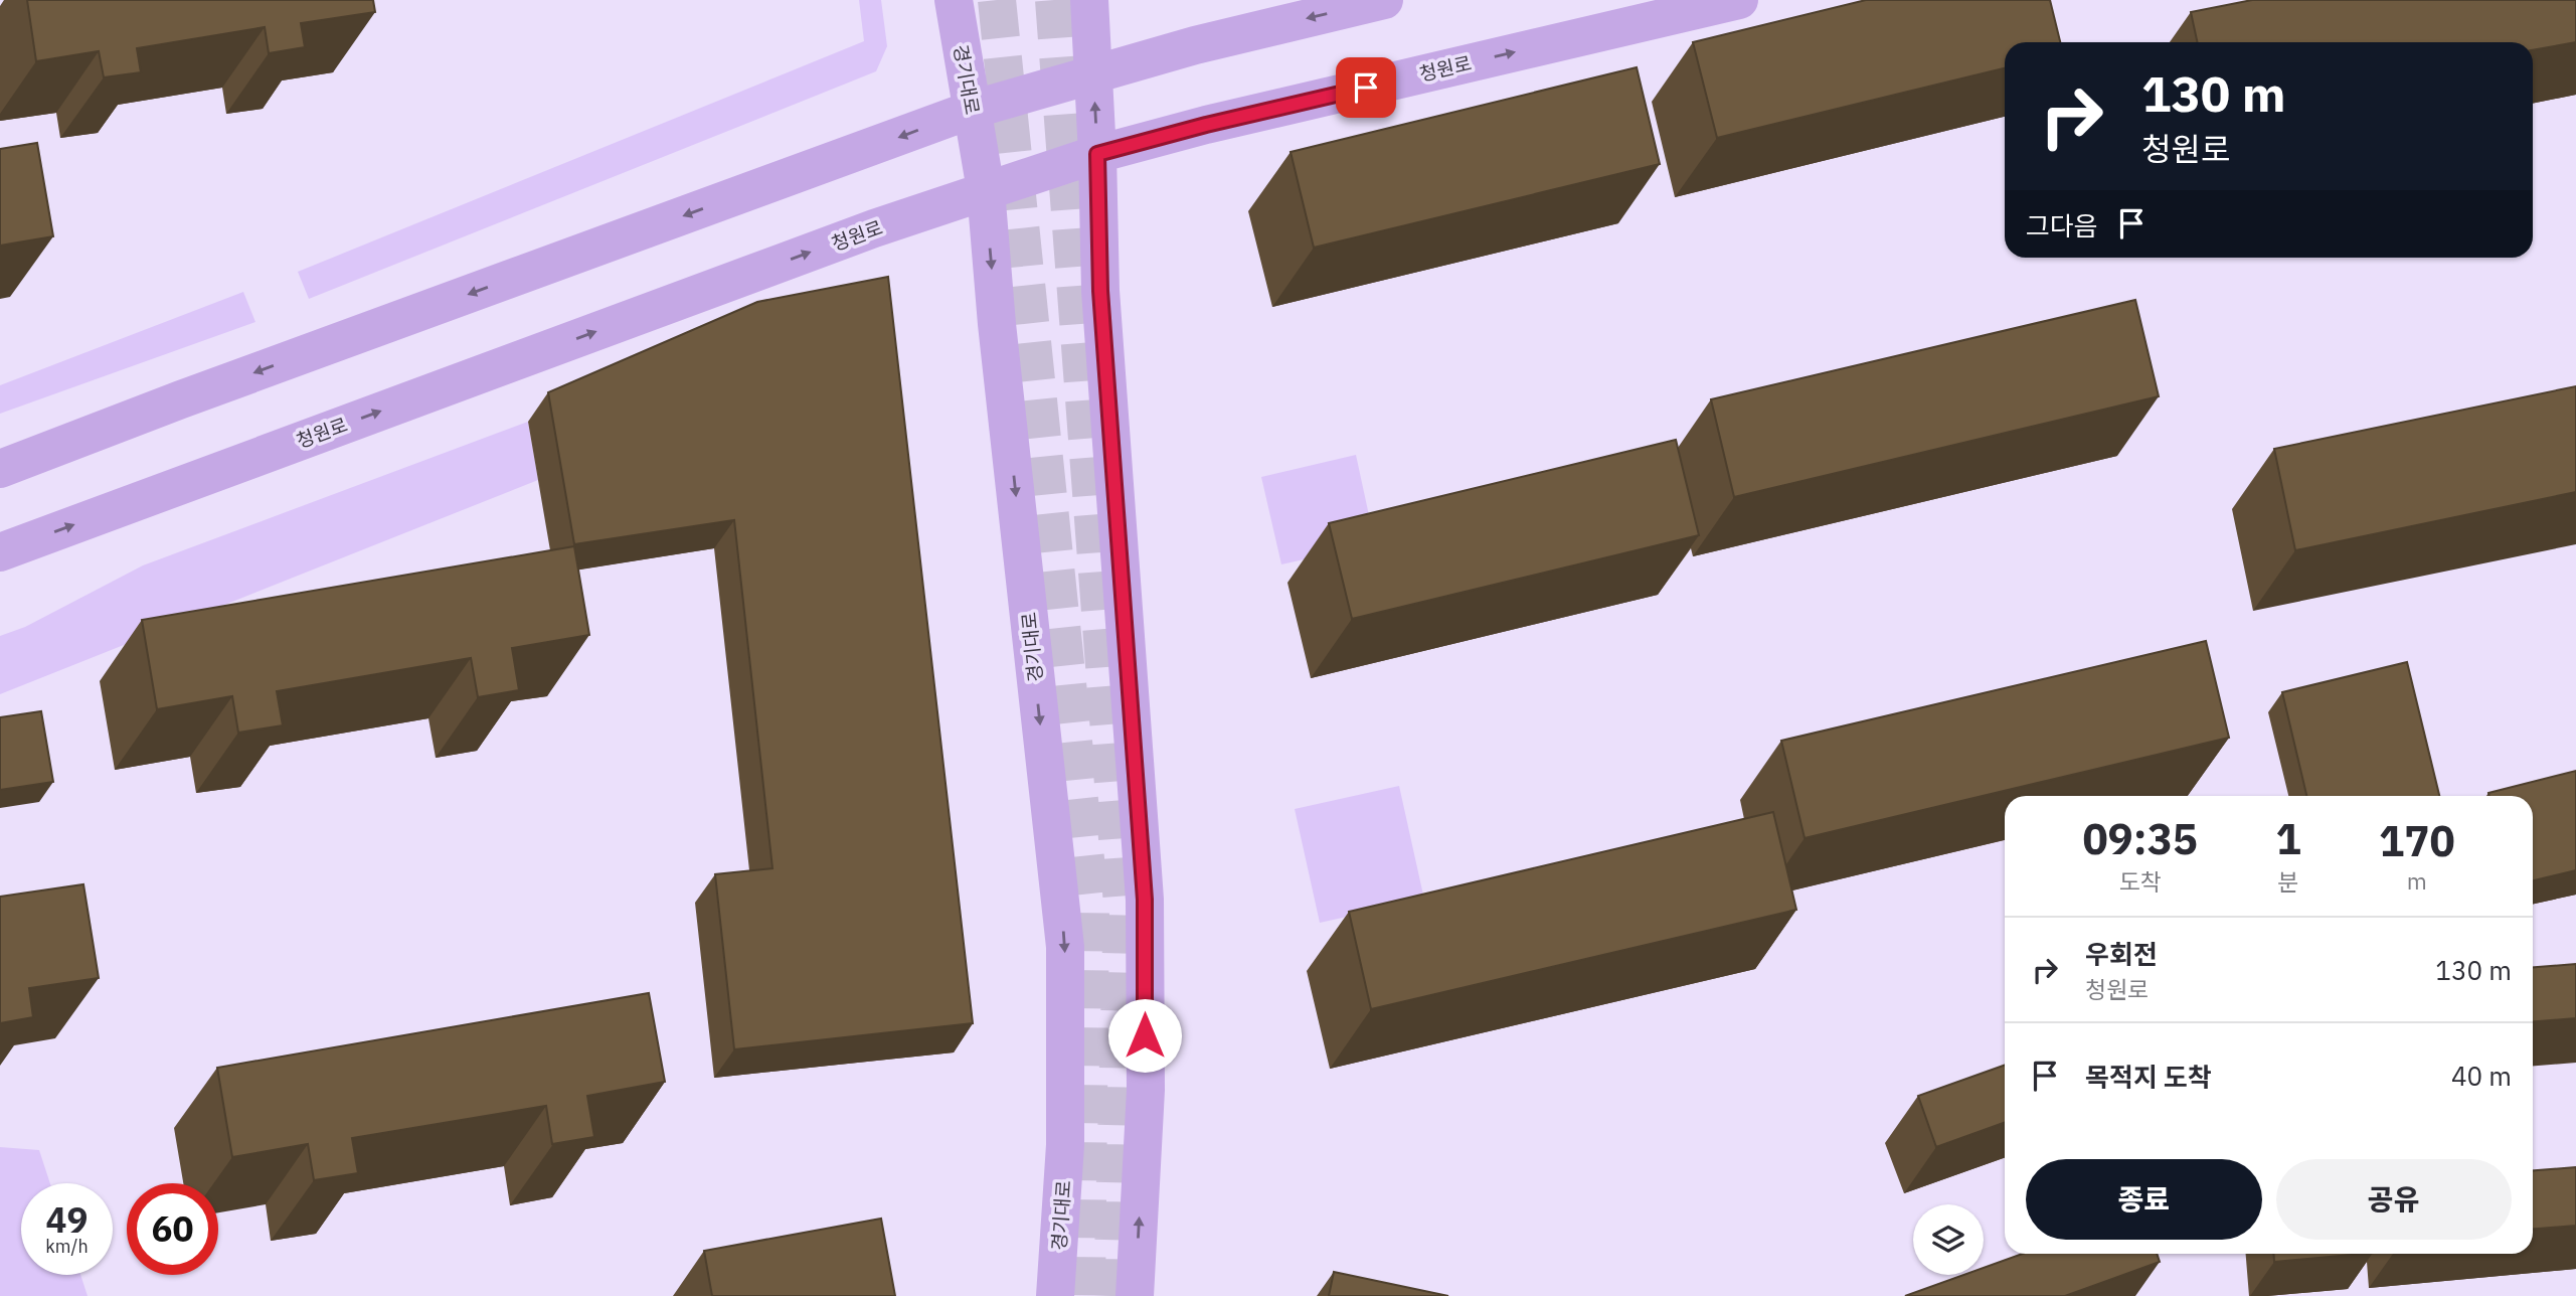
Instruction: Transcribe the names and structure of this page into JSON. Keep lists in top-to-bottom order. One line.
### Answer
{"streets":{"main road":["청원로","경기대로"]},"crossings":[["청원로","경기대로"]],"page":{"turn":["130 m","청원로"],"then":"그다음","eta":["09:35","도착","1","분","170","m"],"list":[{"name":"우회전","note":"청원로","value":"130 m"},{"name":"목적지 도착","value":"40 m"}],"buttons":["종료","공유"],"speed":"49 km/h","limit":"60"}}
